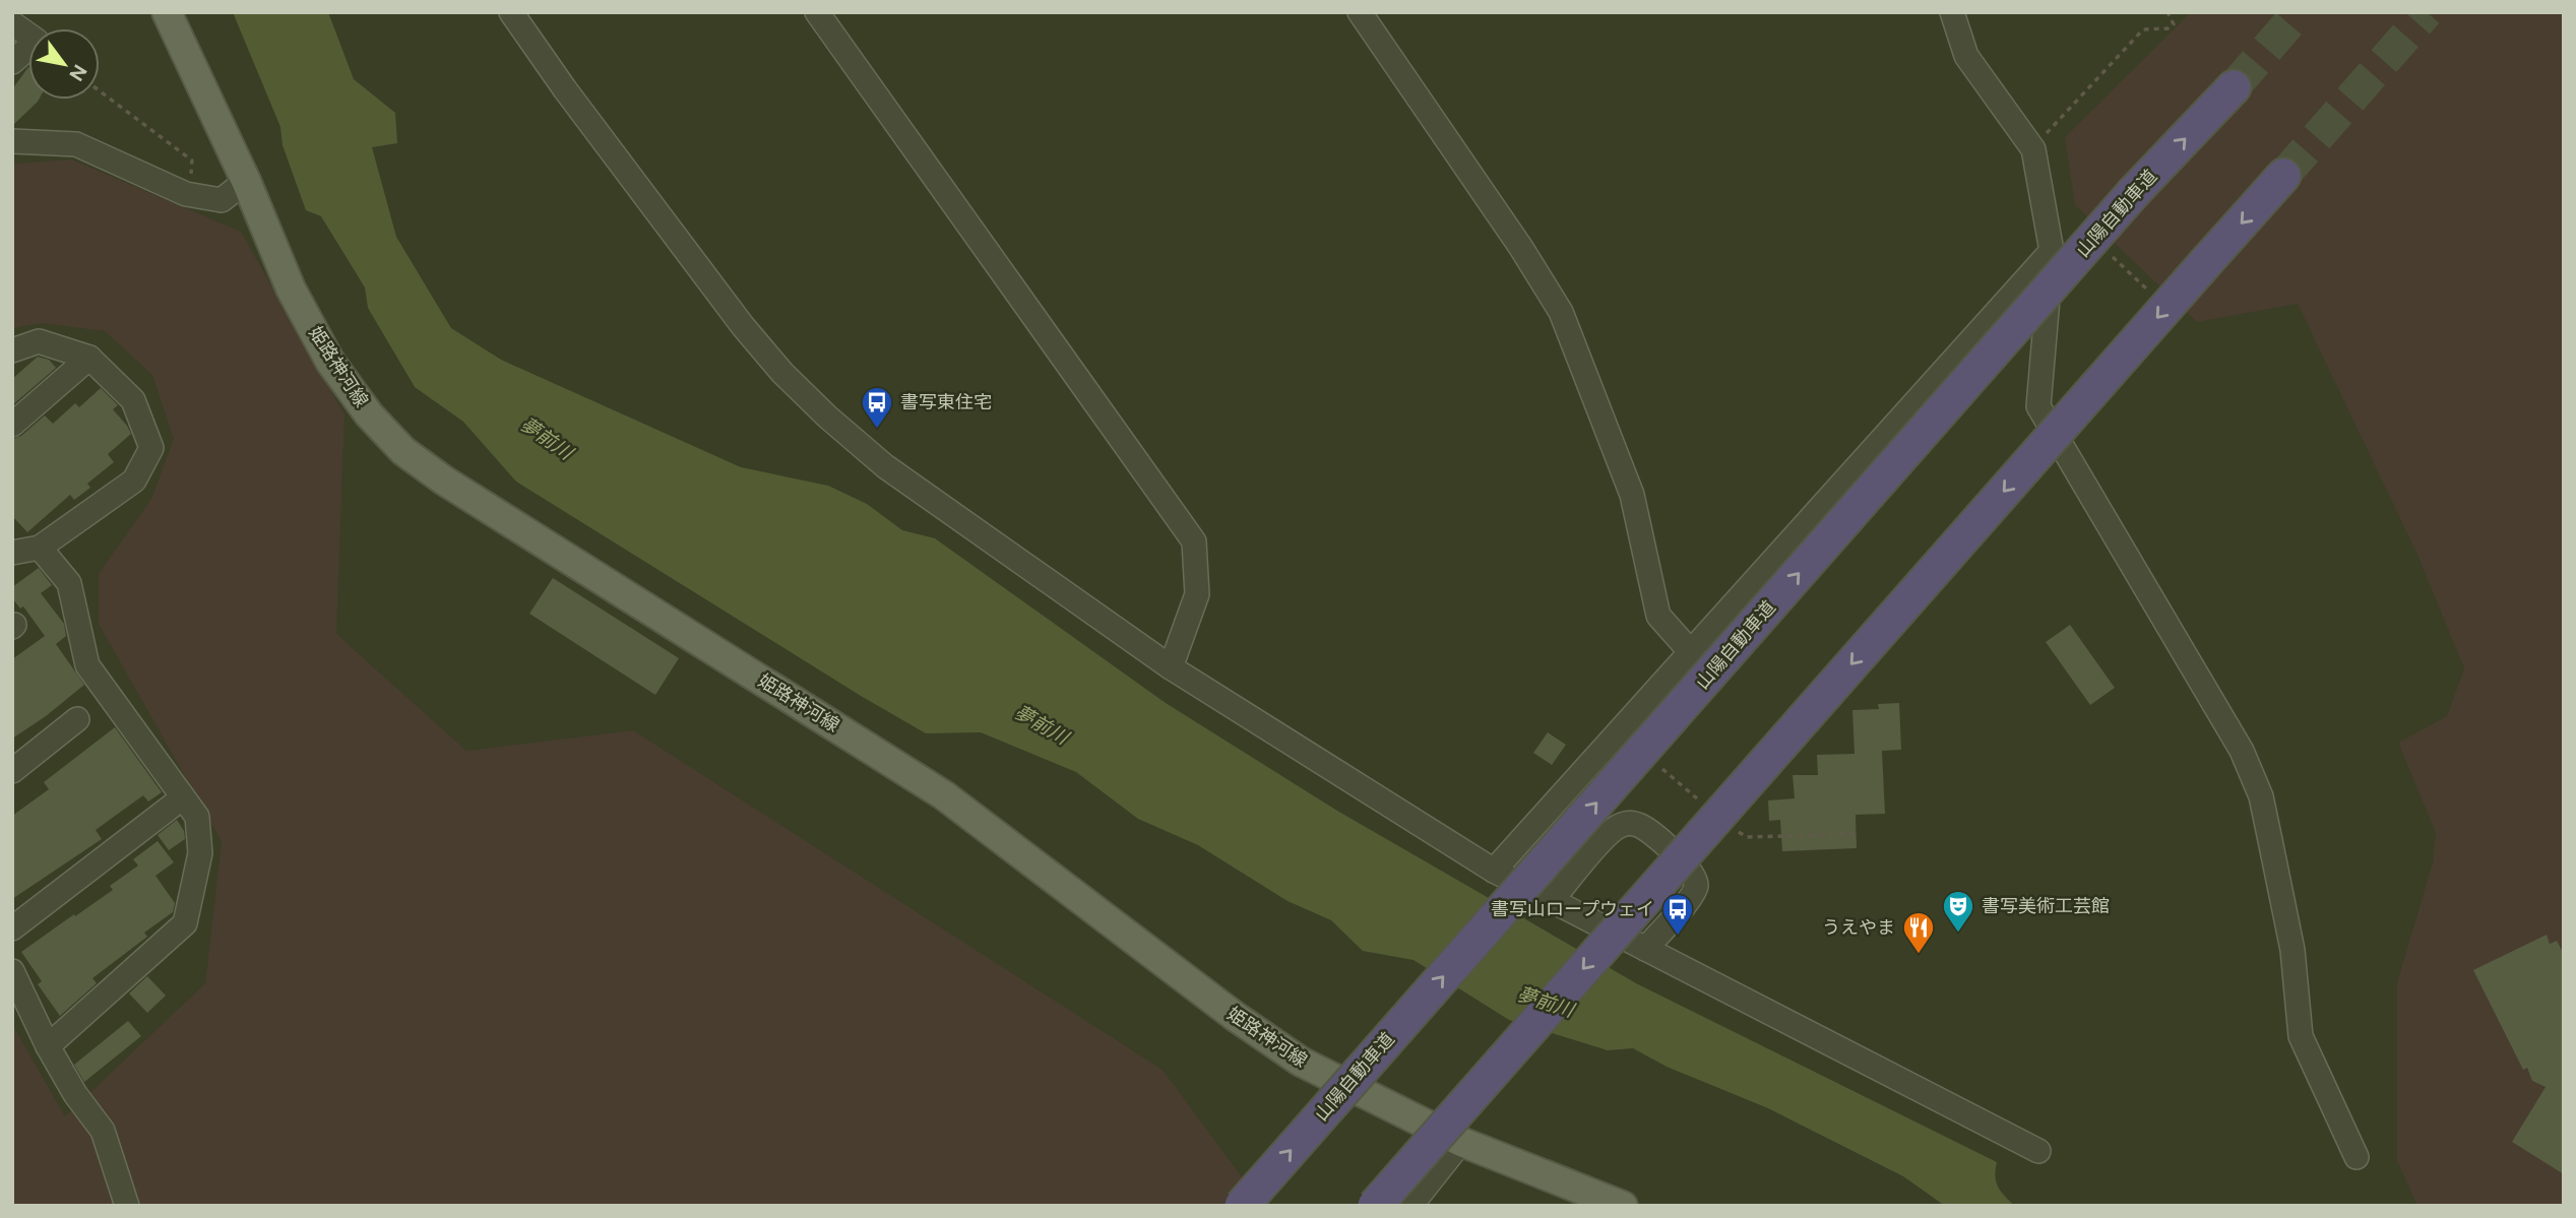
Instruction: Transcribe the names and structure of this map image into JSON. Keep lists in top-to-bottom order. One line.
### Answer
{"streets":{"highway":["山陽自動車道"],"main road":["姫路神河線"]},"water":["夢前川"],"places":{"bus stop":["書写東住宅","書写山ロープウェイ"],"theatre":["書写美術工芸館"],"restaurant":["うえやま"]},"north":"bottom right"}
